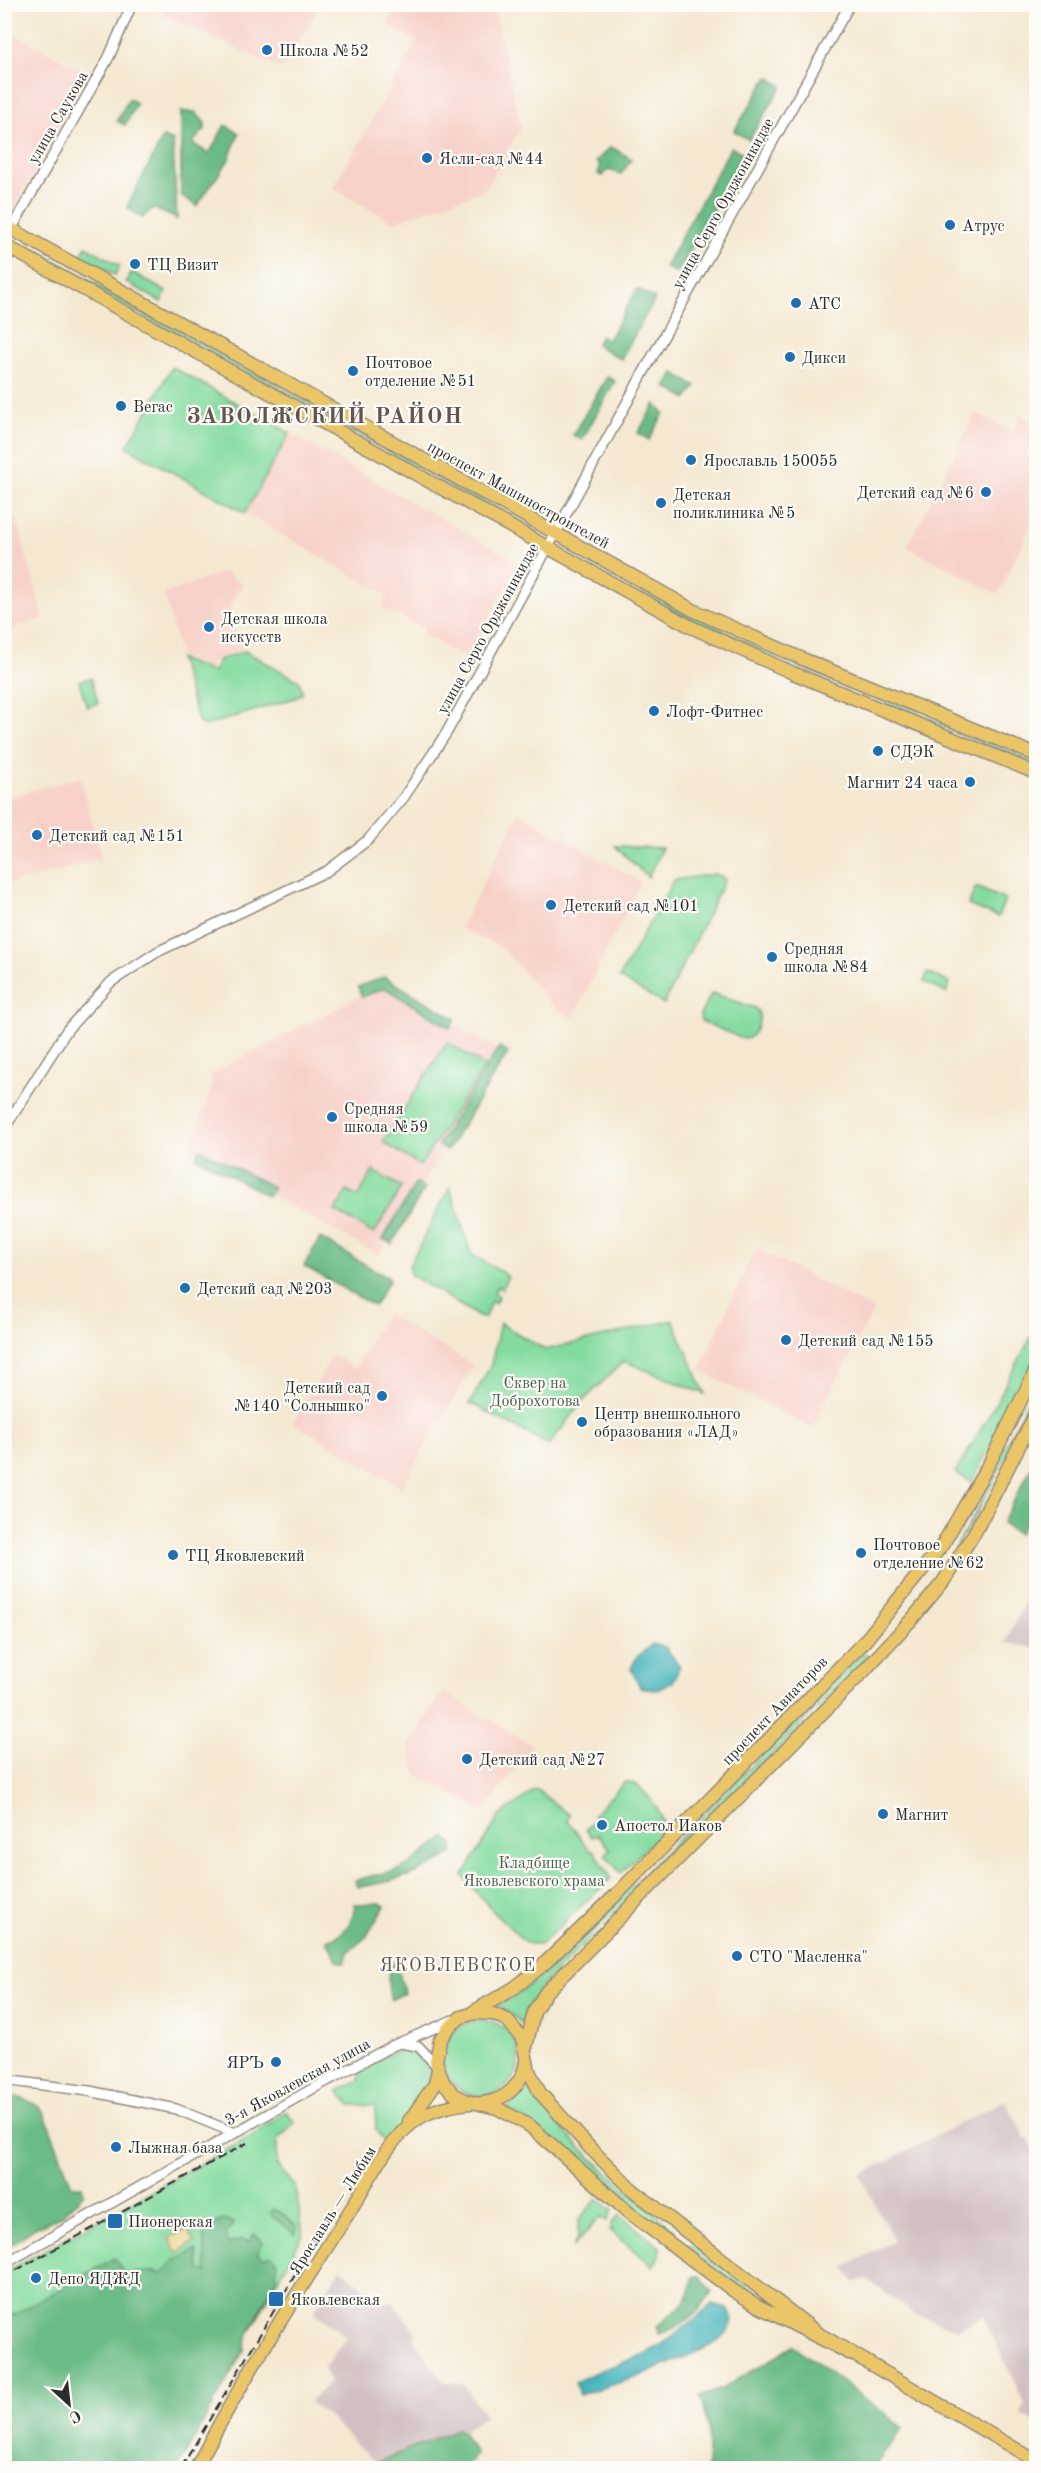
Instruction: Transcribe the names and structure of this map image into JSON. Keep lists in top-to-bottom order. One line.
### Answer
{"streets":{"main road":["проспект Машиностроителей","проспект Авиаторов","Ярославль — Любим"],"street":["улица Саукова","улица Серго Орджоникидзе","3-я Яковлевская улица"]},"crossings":[["улица Саукова","проспект Машиностроителей"],["улица Серго Орджоникидзе","проспект Машиностроителей"],["проспект Авиаторов","3-я Яковлевская улица"],["проспект Авиаторов","Ярославль — Любим"],["3-я Яковлевская улица","Ярославль — Любим"]],"districts":["ЗАВОЛЖСКИЙ РАЙОН","ЯКОВЛЕВСКОЕ"],"parks":["Сквер на Доброхотова","Кладбище Яковлевского храма"],"places":{"other":["Школа №52","Ясли-сад №44","Атрус","ТЦ Визит","АТС","Дикси","Почтовое отделение №51","Вегас","Ярославль 150055","Детский сад №6","Детская поликлиника №5","Детская школа искусств","Лофт-Фитнес","СДЭК","Магнит 24 часа","Детский сад №151","Детский сад №101","Средняя школа №84","Средняя школа №59","Детский сад №203","Детский сад №155","Детский сад №140 \"Солнышко\"","Центр внешкольного образования «ЛАД»","Почтовое отделение №62","ТЦ Яковлевский","Детский сад №27","Магнит","Апостол Иаков","СТО \"Масленка\"","ЯРЪ","Лыжная база","Депо ЯДЖД"],"transit":["Пионерская","Яковлевская"]},"north":"bottom right"}
